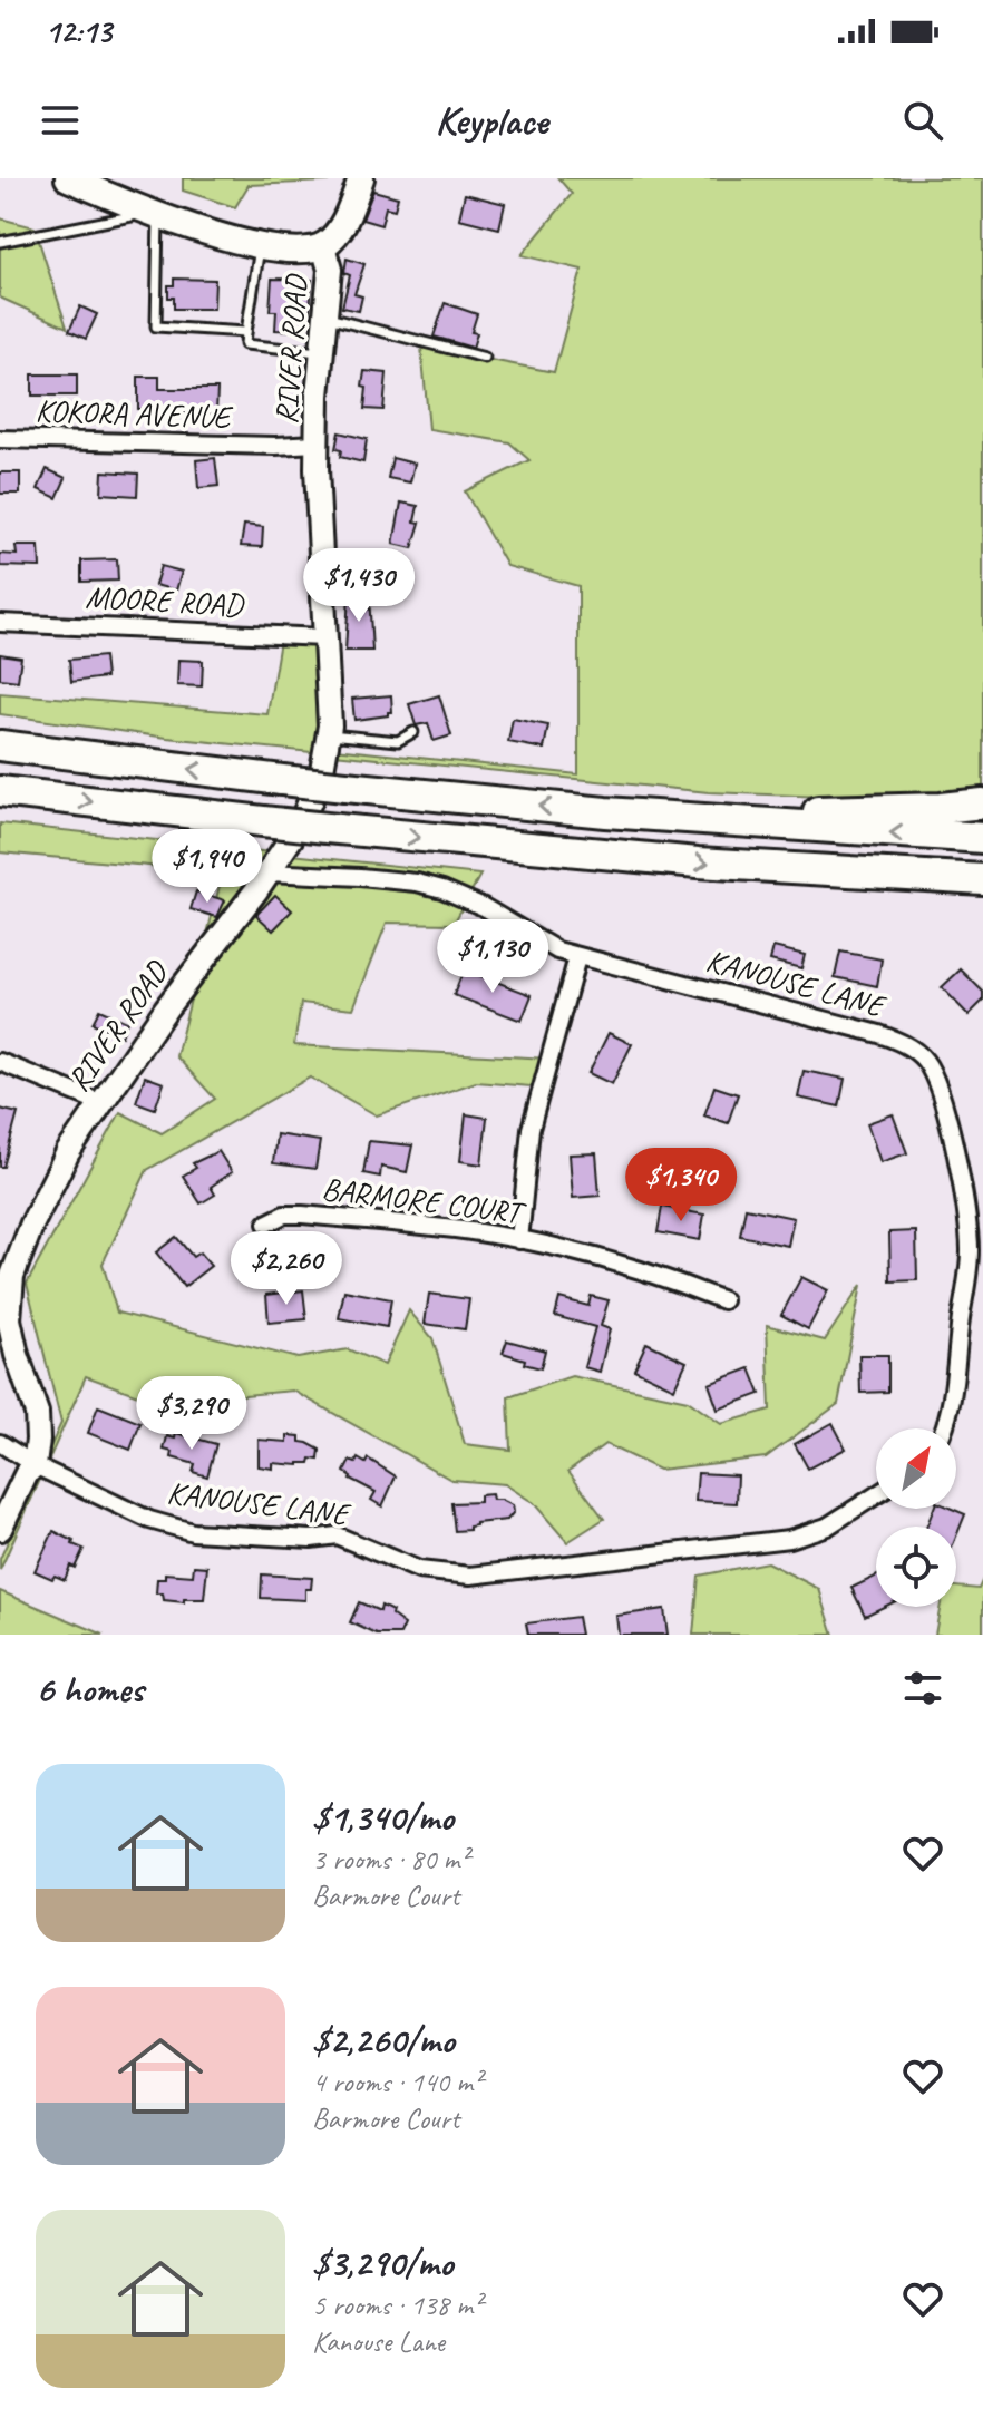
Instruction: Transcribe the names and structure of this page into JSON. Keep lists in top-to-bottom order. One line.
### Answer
{"streets":{"street":["RIVER ROAD","KOKORA AVENUE","MOORE ROAD","KANOUSE LANE","BARMORE COURT"]},"crossings":[["RIVER ROAD","KOKORA AVENUE"],["RIVER ROAD","MOORE ROAD"],["RIVER ROAD","KANOUSE LANE"]],"north":"top right","page":{"status":"12:13","header":"Keyplace","price":["$1,430","$1,940","$1,130","$1,340","$2,260","$3,290"],"heading":"6 homes","list":[{"name":"$1,340/mo","note":"3 rooms · 80 m² · Barmore Court"},{"name":"$2,260/mo","note":"4 rooms · 140 m² · Barmore Court"},{"name":"$3,290/mo","note":"5 rooms · 138 m² · Kanouse Lane"}]}}
